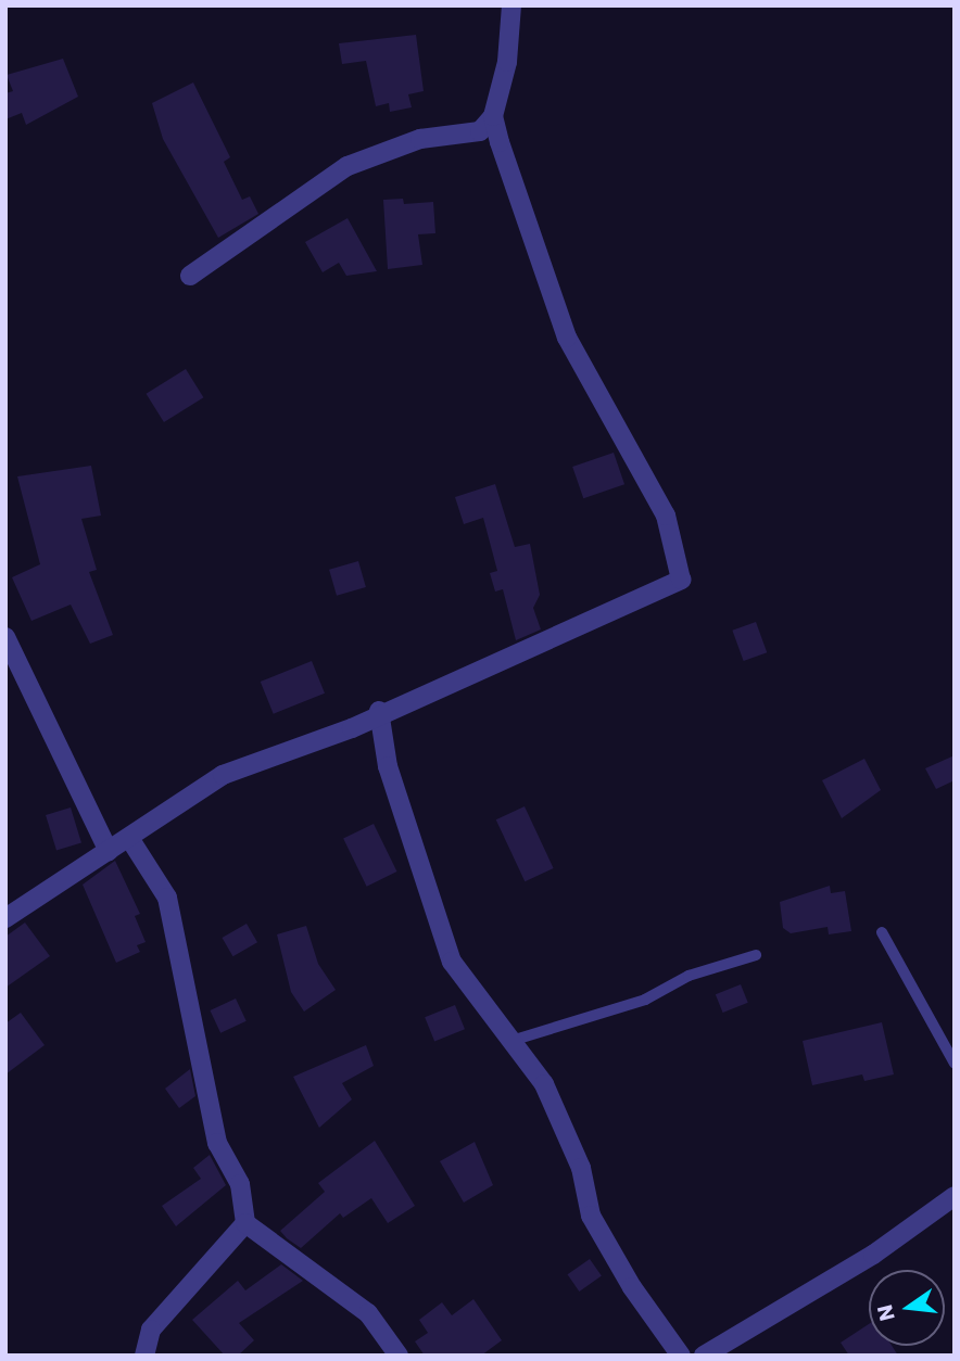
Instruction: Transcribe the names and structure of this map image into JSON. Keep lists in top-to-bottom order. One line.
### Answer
{"north":"left"}
